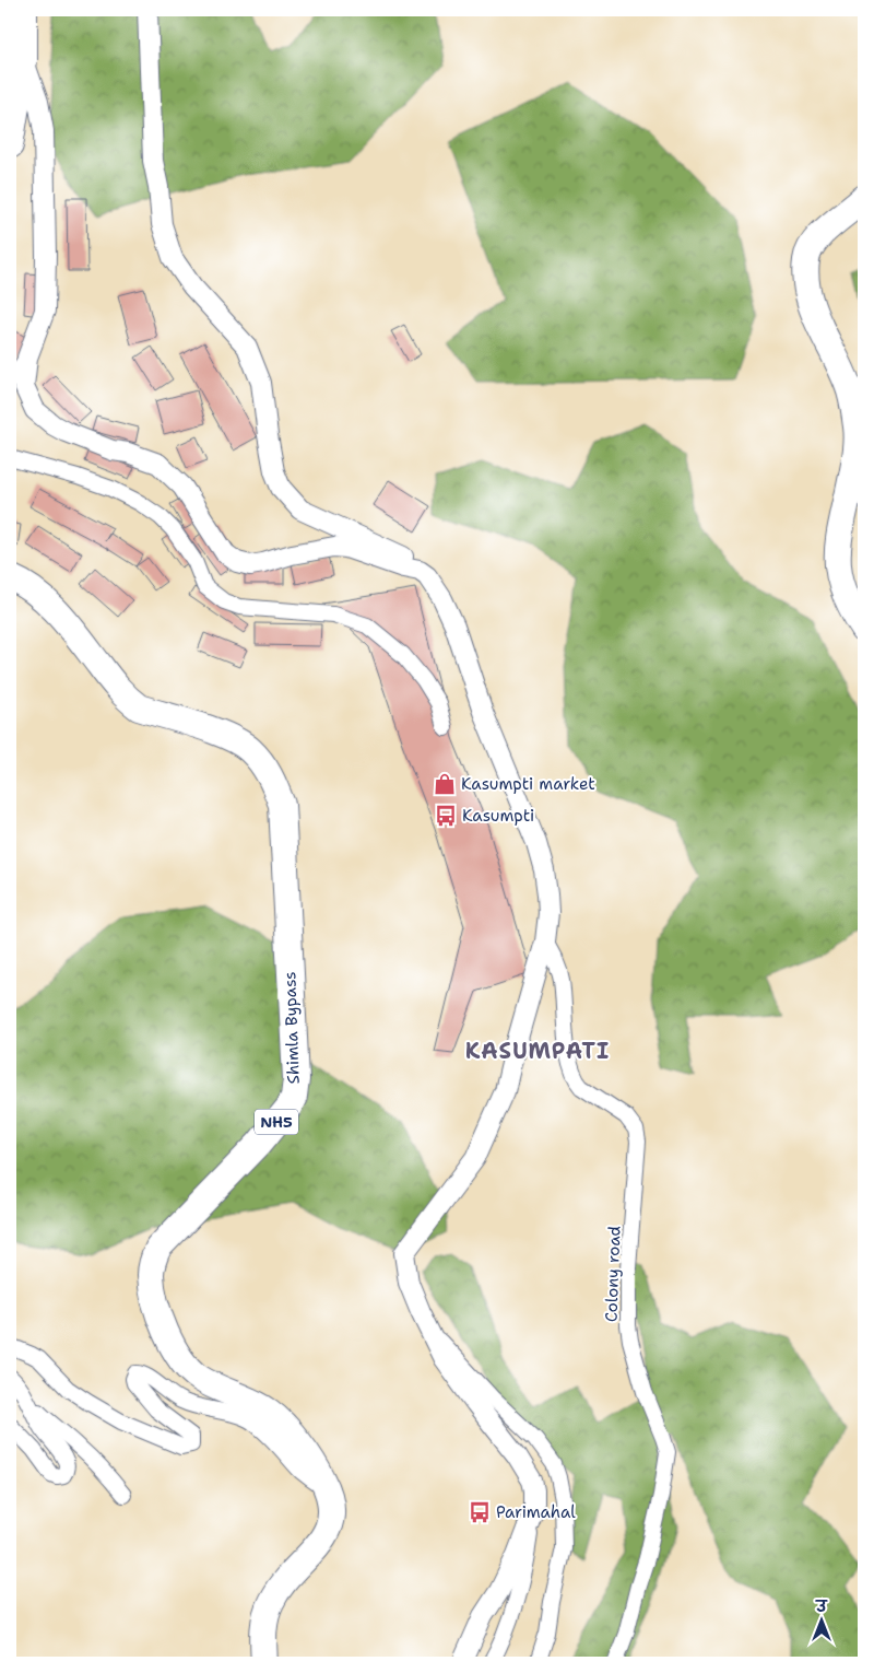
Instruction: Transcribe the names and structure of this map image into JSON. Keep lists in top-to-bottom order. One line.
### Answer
{"streets":{"highway":["Shimla Bypass","NH5"],"street":["Colony road"]},"districts":["KASUMPATI"],"places":{"shop":["Kasumpti market"],"bus stop":["Kasumpti","Parimahal"]},"north":"top"}
